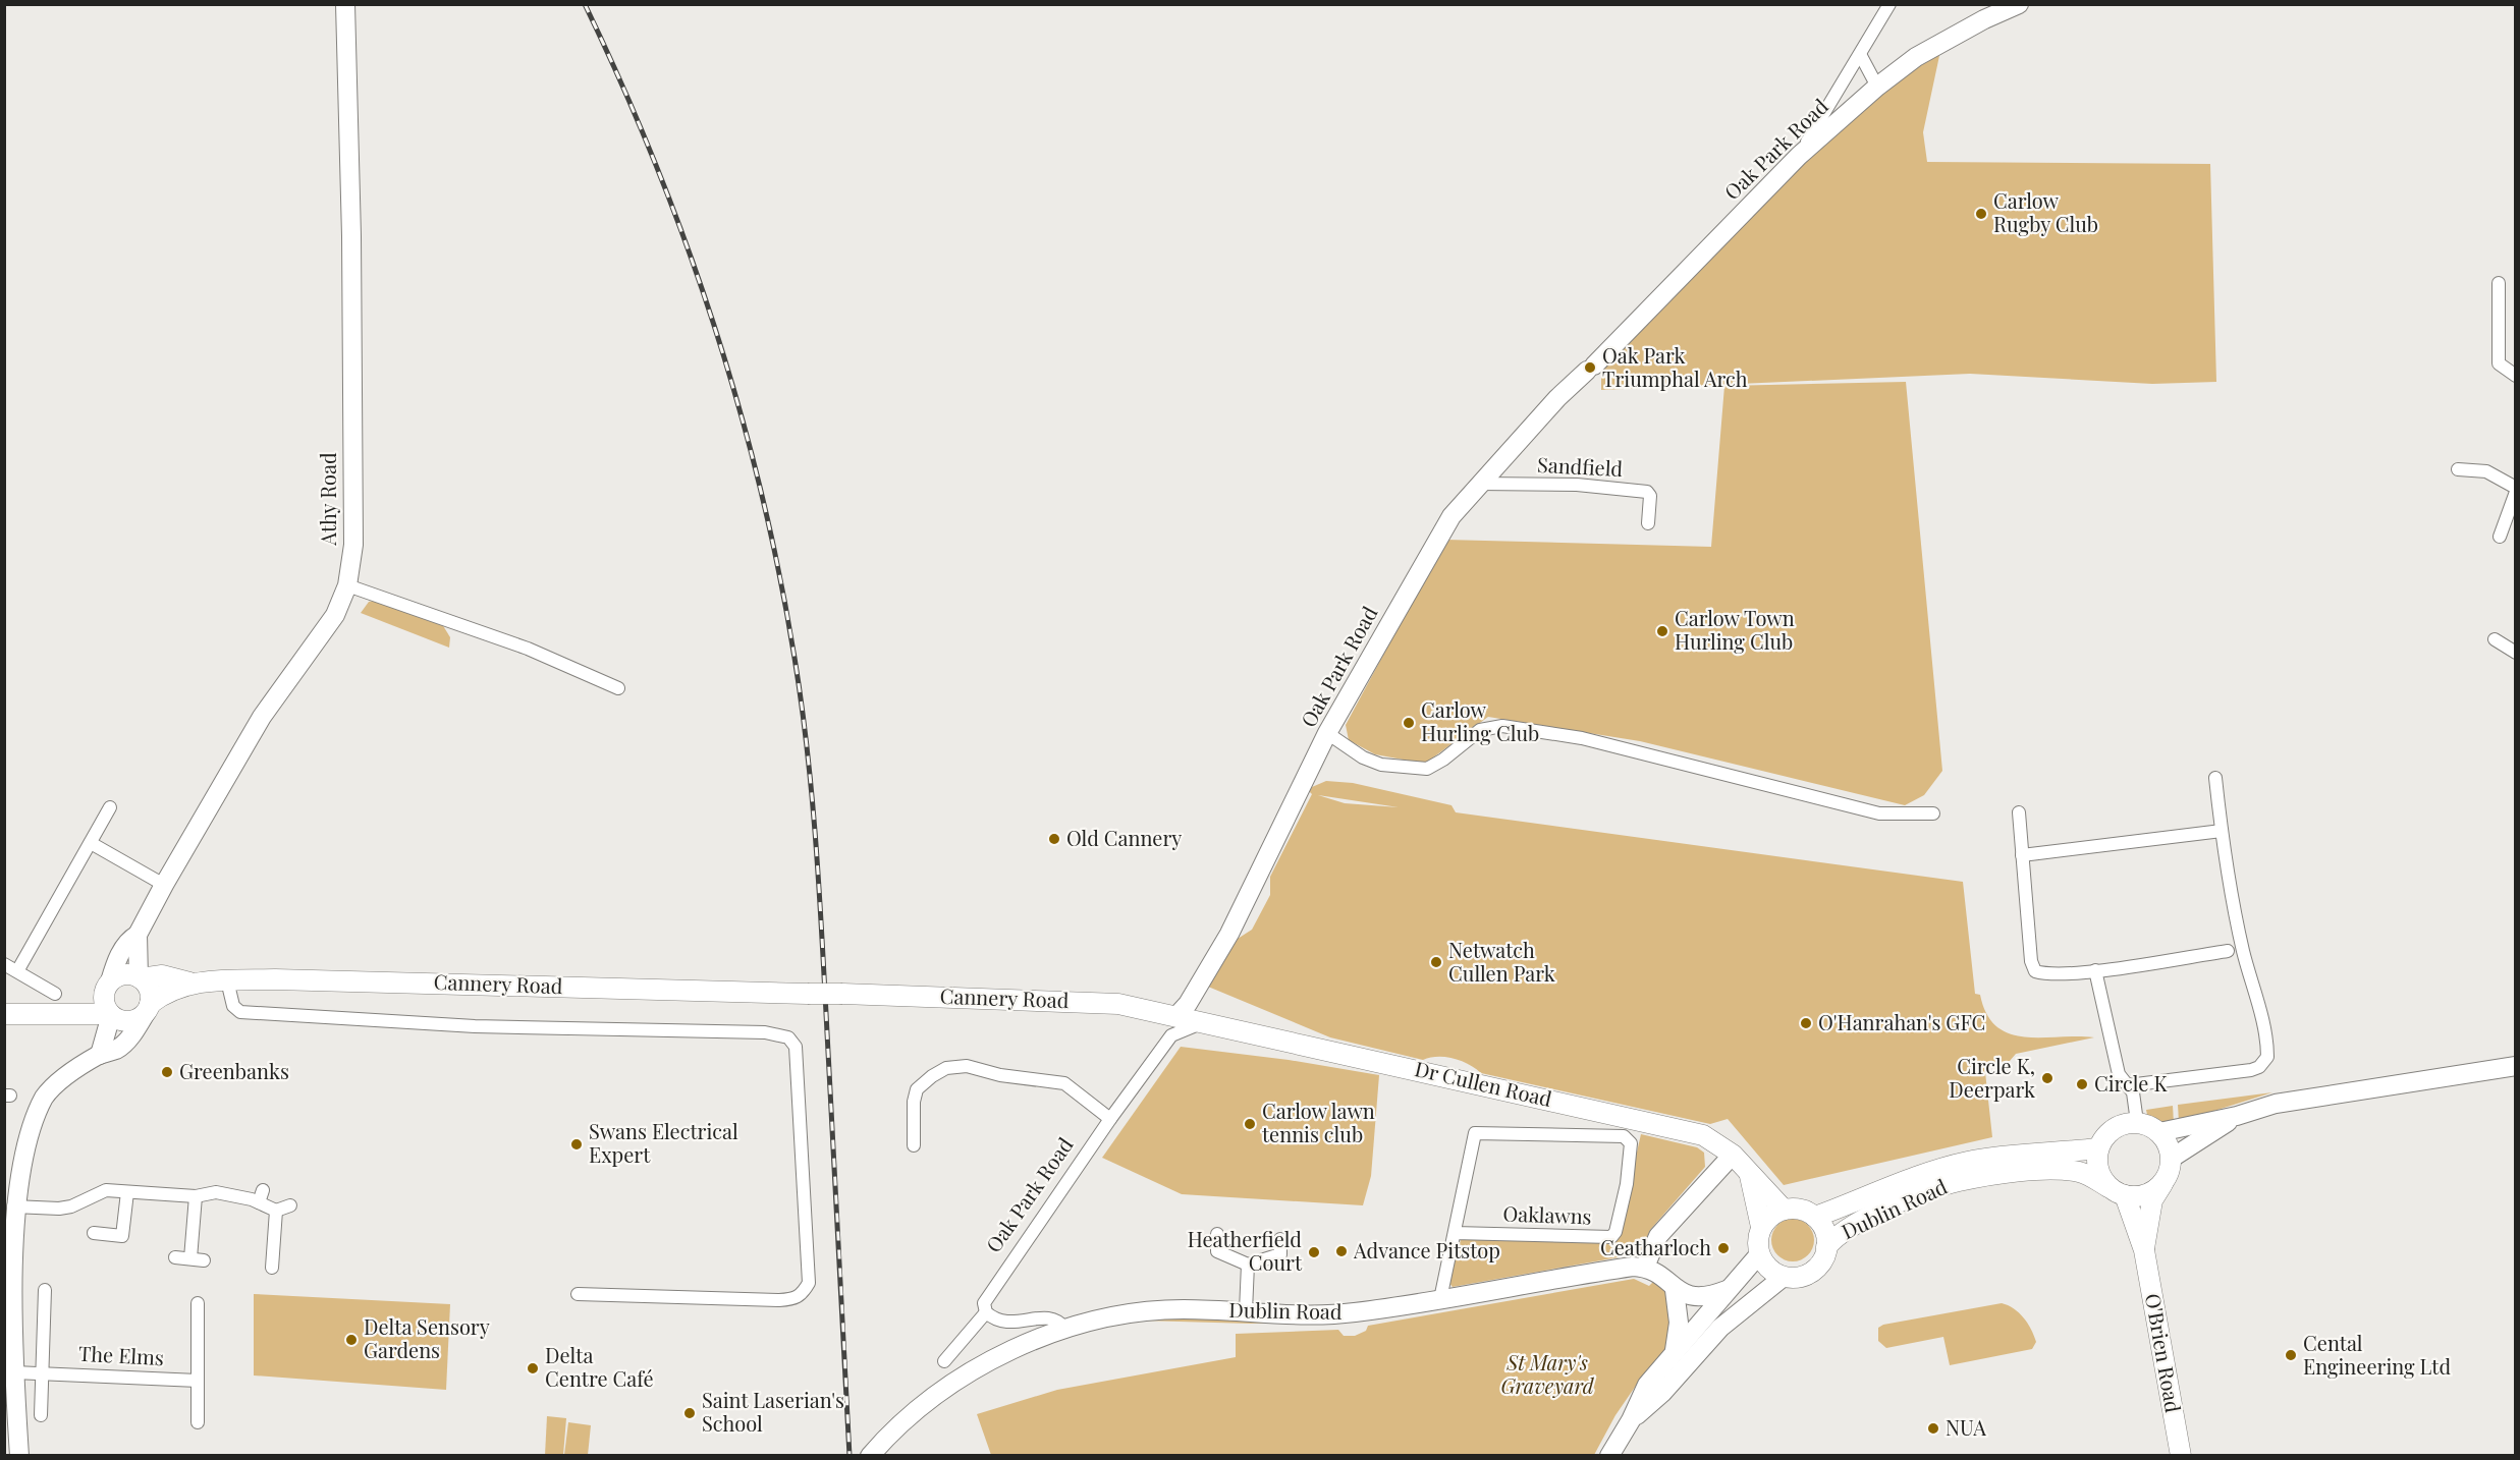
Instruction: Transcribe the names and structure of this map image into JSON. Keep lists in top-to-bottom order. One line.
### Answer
{"streets":{"main road":["Oak Park Road","Athy Road","Cannery Road","Dr Cullen Road","Dublin Road","O'Brien Road"],"street":["Sandfield","Oaklawns","The Elms"]},"crossings":[["Oak Park Road","Sandfield"],["Oak Park Road","Cannery Road"],["Athy Road","Cannery Road"],["Cannery Road","Dr Cullen Road"],["Dr Cullen Road","Dublin Road"],["Dublin Road","Oaklawns"],["Dublin Road","O'Brien Road"]],"parks":["St Mary's Graveyard"],"places":["Carlow Rugby Club","Oak Park Triumphal Arch","Carlow Town Hurling Club","Carlow Hurling Club","Old Cannery","Netwatch Cullen Park","O'Hanrahan's GFC","Greenbanks","Circle K, Deerpark","Circle K","Carlow lawn tennis club","Swans Electrical Expert","Ceatharloch","Advance Pitstop","Heatherfield Court","Delta Sensory Gardens","Cental Engineering Ltd","Delta Centre Café","Saint Laserian's School","NUA"]}
